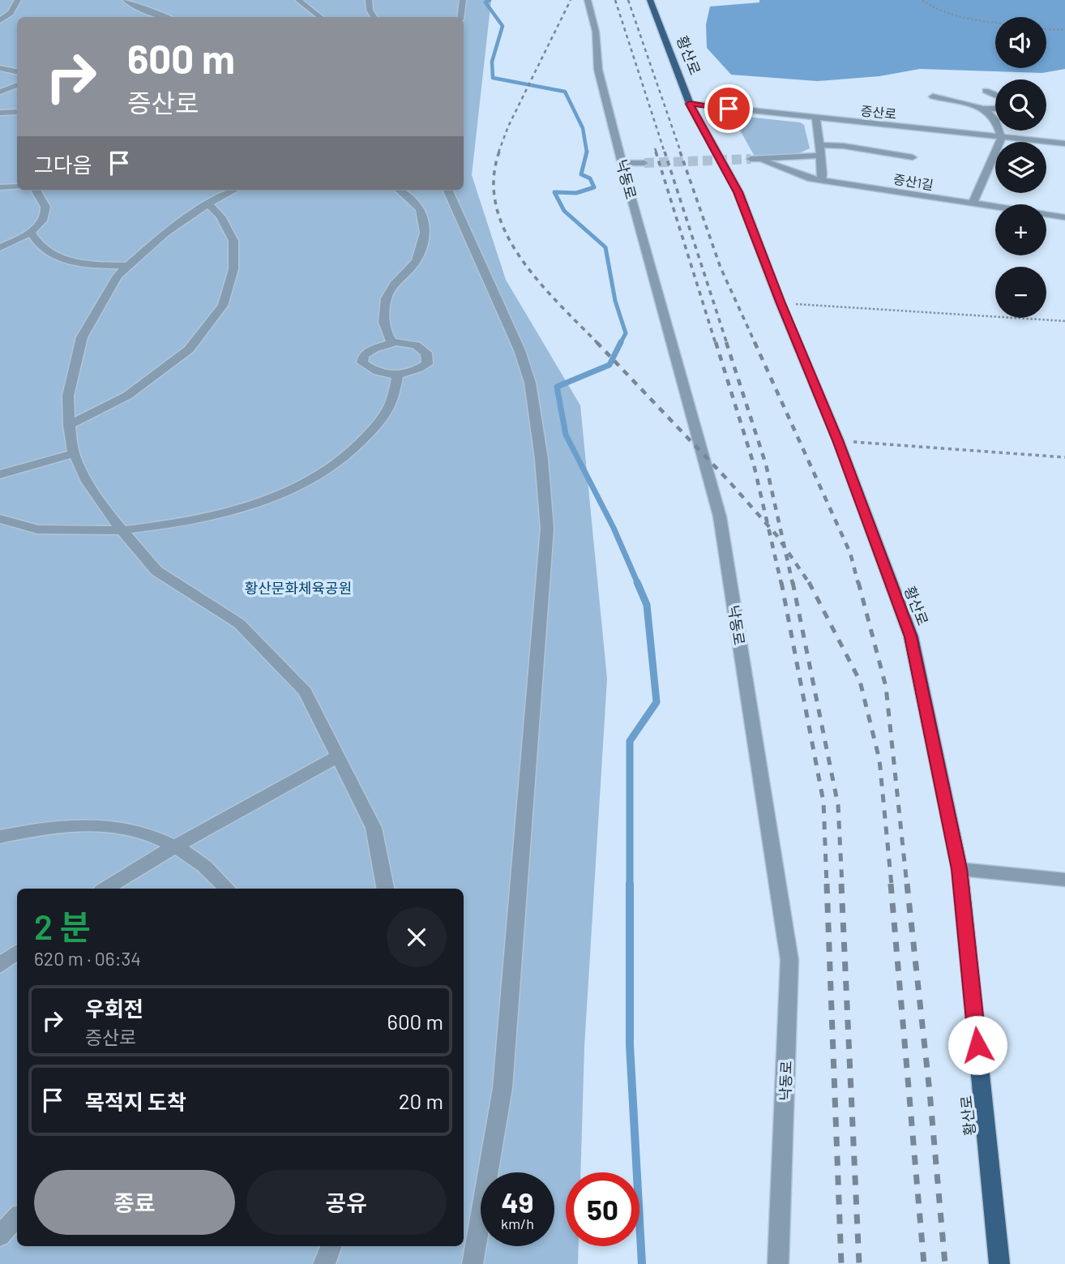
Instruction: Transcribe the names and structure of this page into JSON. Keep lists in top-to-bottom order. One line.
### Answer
{"streets":{"main road":["황산로"],"street":["증산로","낙동로","증산1길"]},"crossings":[["황산로","증산로"]],"parks":["황산문화체육공원"],"page":{"map_buttons":["+","−"],"turn":["600 m","증산로"],"then":"그다음","heading":["2 분","620 m · 06:34"],"list":[{"name":"우회전","note":"증산로","value":"600 m"},{"name":"목적지 도착","value":"20 m"}],"buttons":["종료","공유"],"speed":"49 km/h","limit":"50"}}
